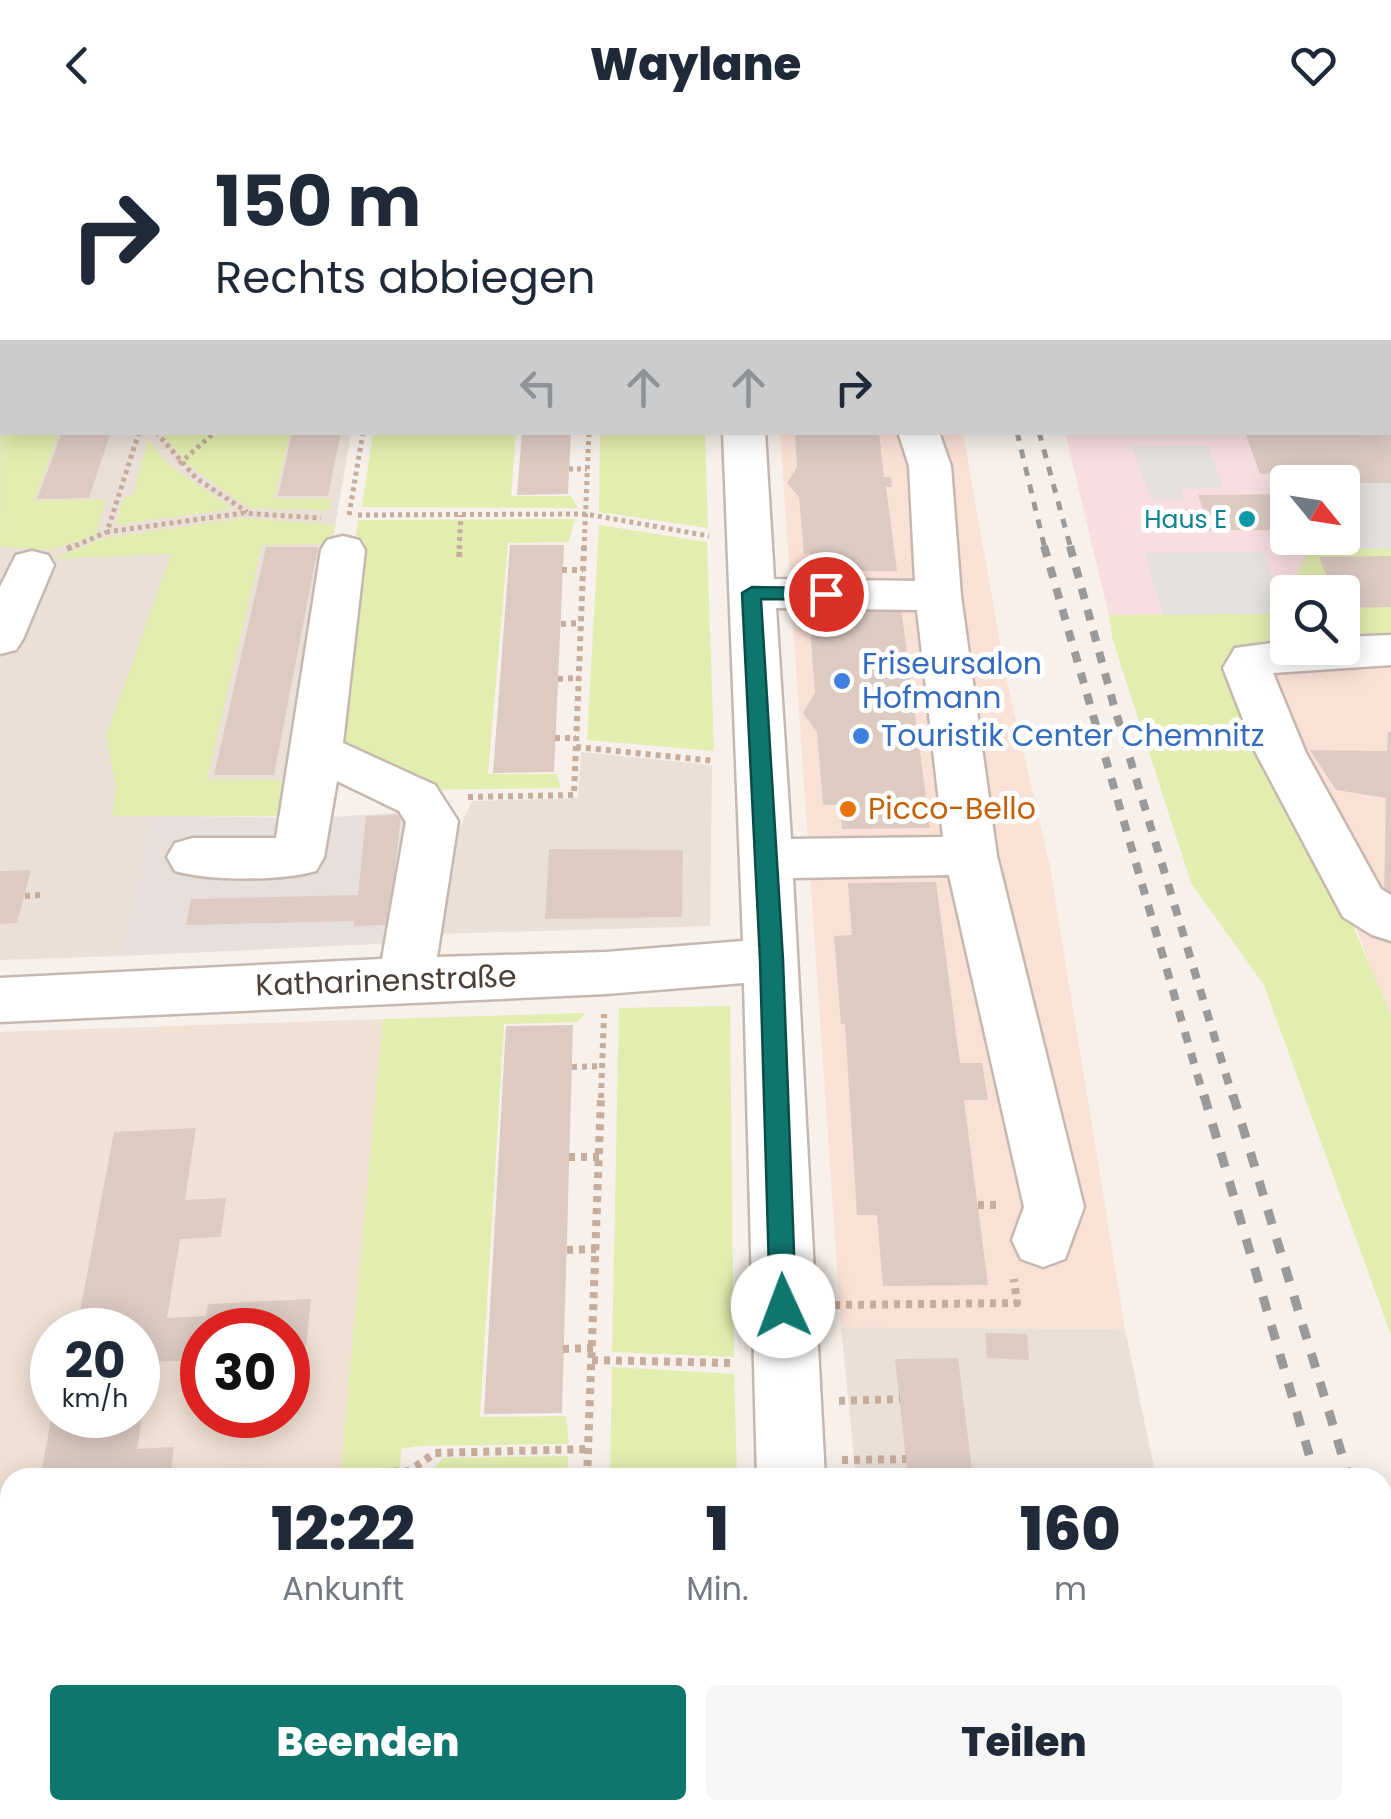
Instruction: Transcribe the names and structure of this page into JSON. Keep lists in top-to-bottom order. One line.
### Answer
{"streets":{"street":["Katharinenstraße"]},"places":["Haus E","Friseursalon Hofmann","Touristik Center Chemnitz","Picco-Bello"],"north":"bottom right","page":{"header":"Waylane","turn":["150 m","Rechts abbiegen"],"speed":"20 km/h","limit":"30","eta":["12:22","Ankunft","1","Min.","160","m"],"buttons":["Beenden","Teilen"]}}
